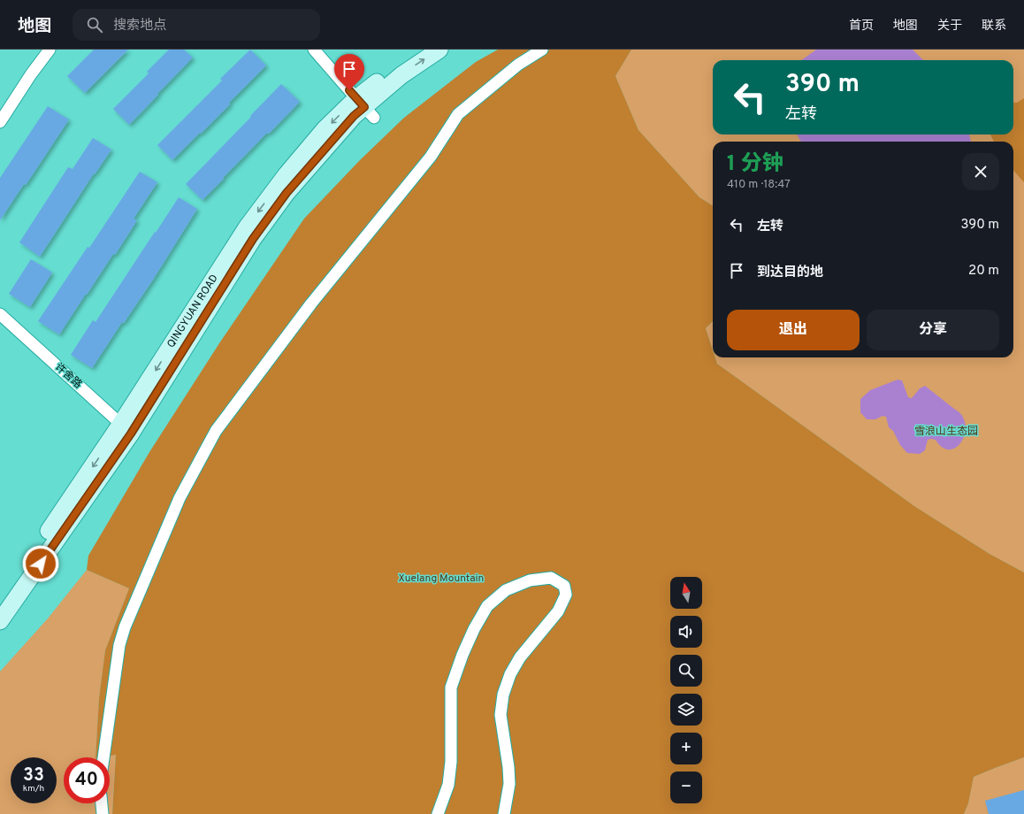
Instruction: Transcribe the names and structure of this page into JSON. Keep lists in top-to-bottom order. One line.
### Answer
{"streets":{"street":["QINGYUAN ROAD","许舍路"]},"crossings":[["QINGYUAN ROAD","许舍路"]],"parks":["雪浪山生态园","Xuelang Mountain"],"north":"top","page":{"header":"地图","search":"搜索地点","nav":["首页","地图","关于","联系"],"turn":["390 m","左转"],"heading":["1 分钟","410 m · 18:47"],"list":[{"name":"左转","value":"390 m"},{"name":"到达目的地","value":"20 m"}],"buttons":["退出","分享"],"map_buttons":["+","−"],"speed":"33 km/h","limit":"40"}}
